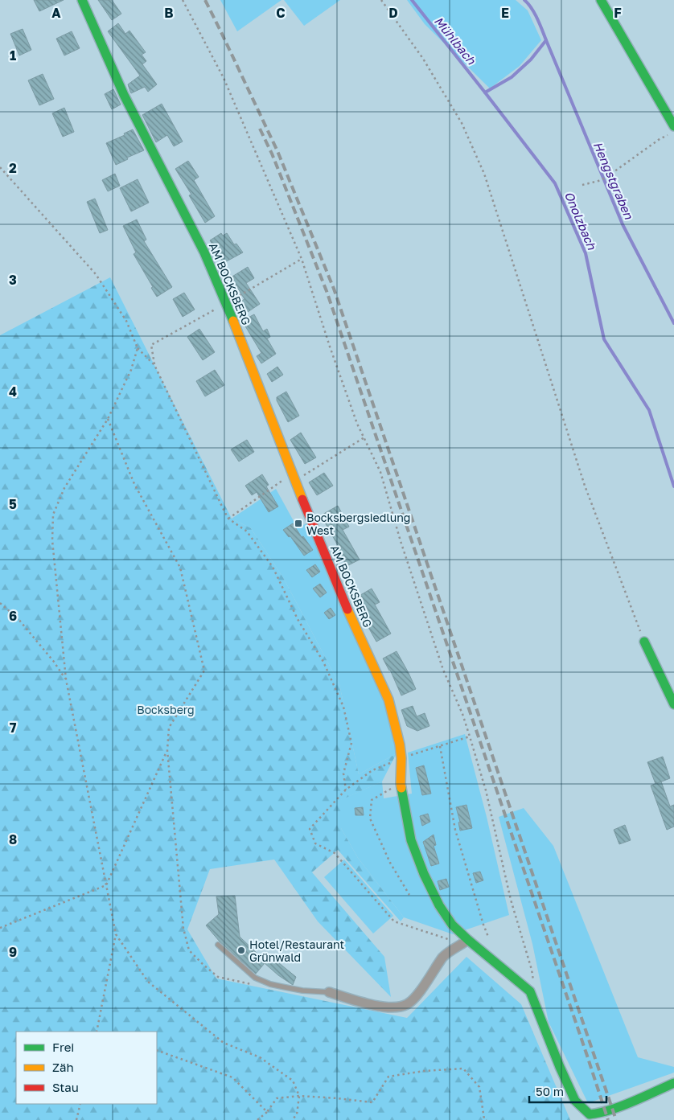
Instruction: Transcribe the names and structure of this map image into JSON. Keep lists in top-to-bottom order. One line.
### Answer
{"streets":{"street":["AM BOCKSBERG"]},"water":["Mühlbach","Hengstgraben","Onolzbach"],"parks":["Bocksberg"],"places":{"transit":["Bocksbergsiedlung West"],"other":["Hotel/Restaurant Grünwald"]},"legend":["Frei","Zäh","Stau"],"scale_bar":"50 m","grid":{"columns":["A","B","C","D","E","F"],"rows":["1","2","3","4","5","6","7","8","9"]}}
